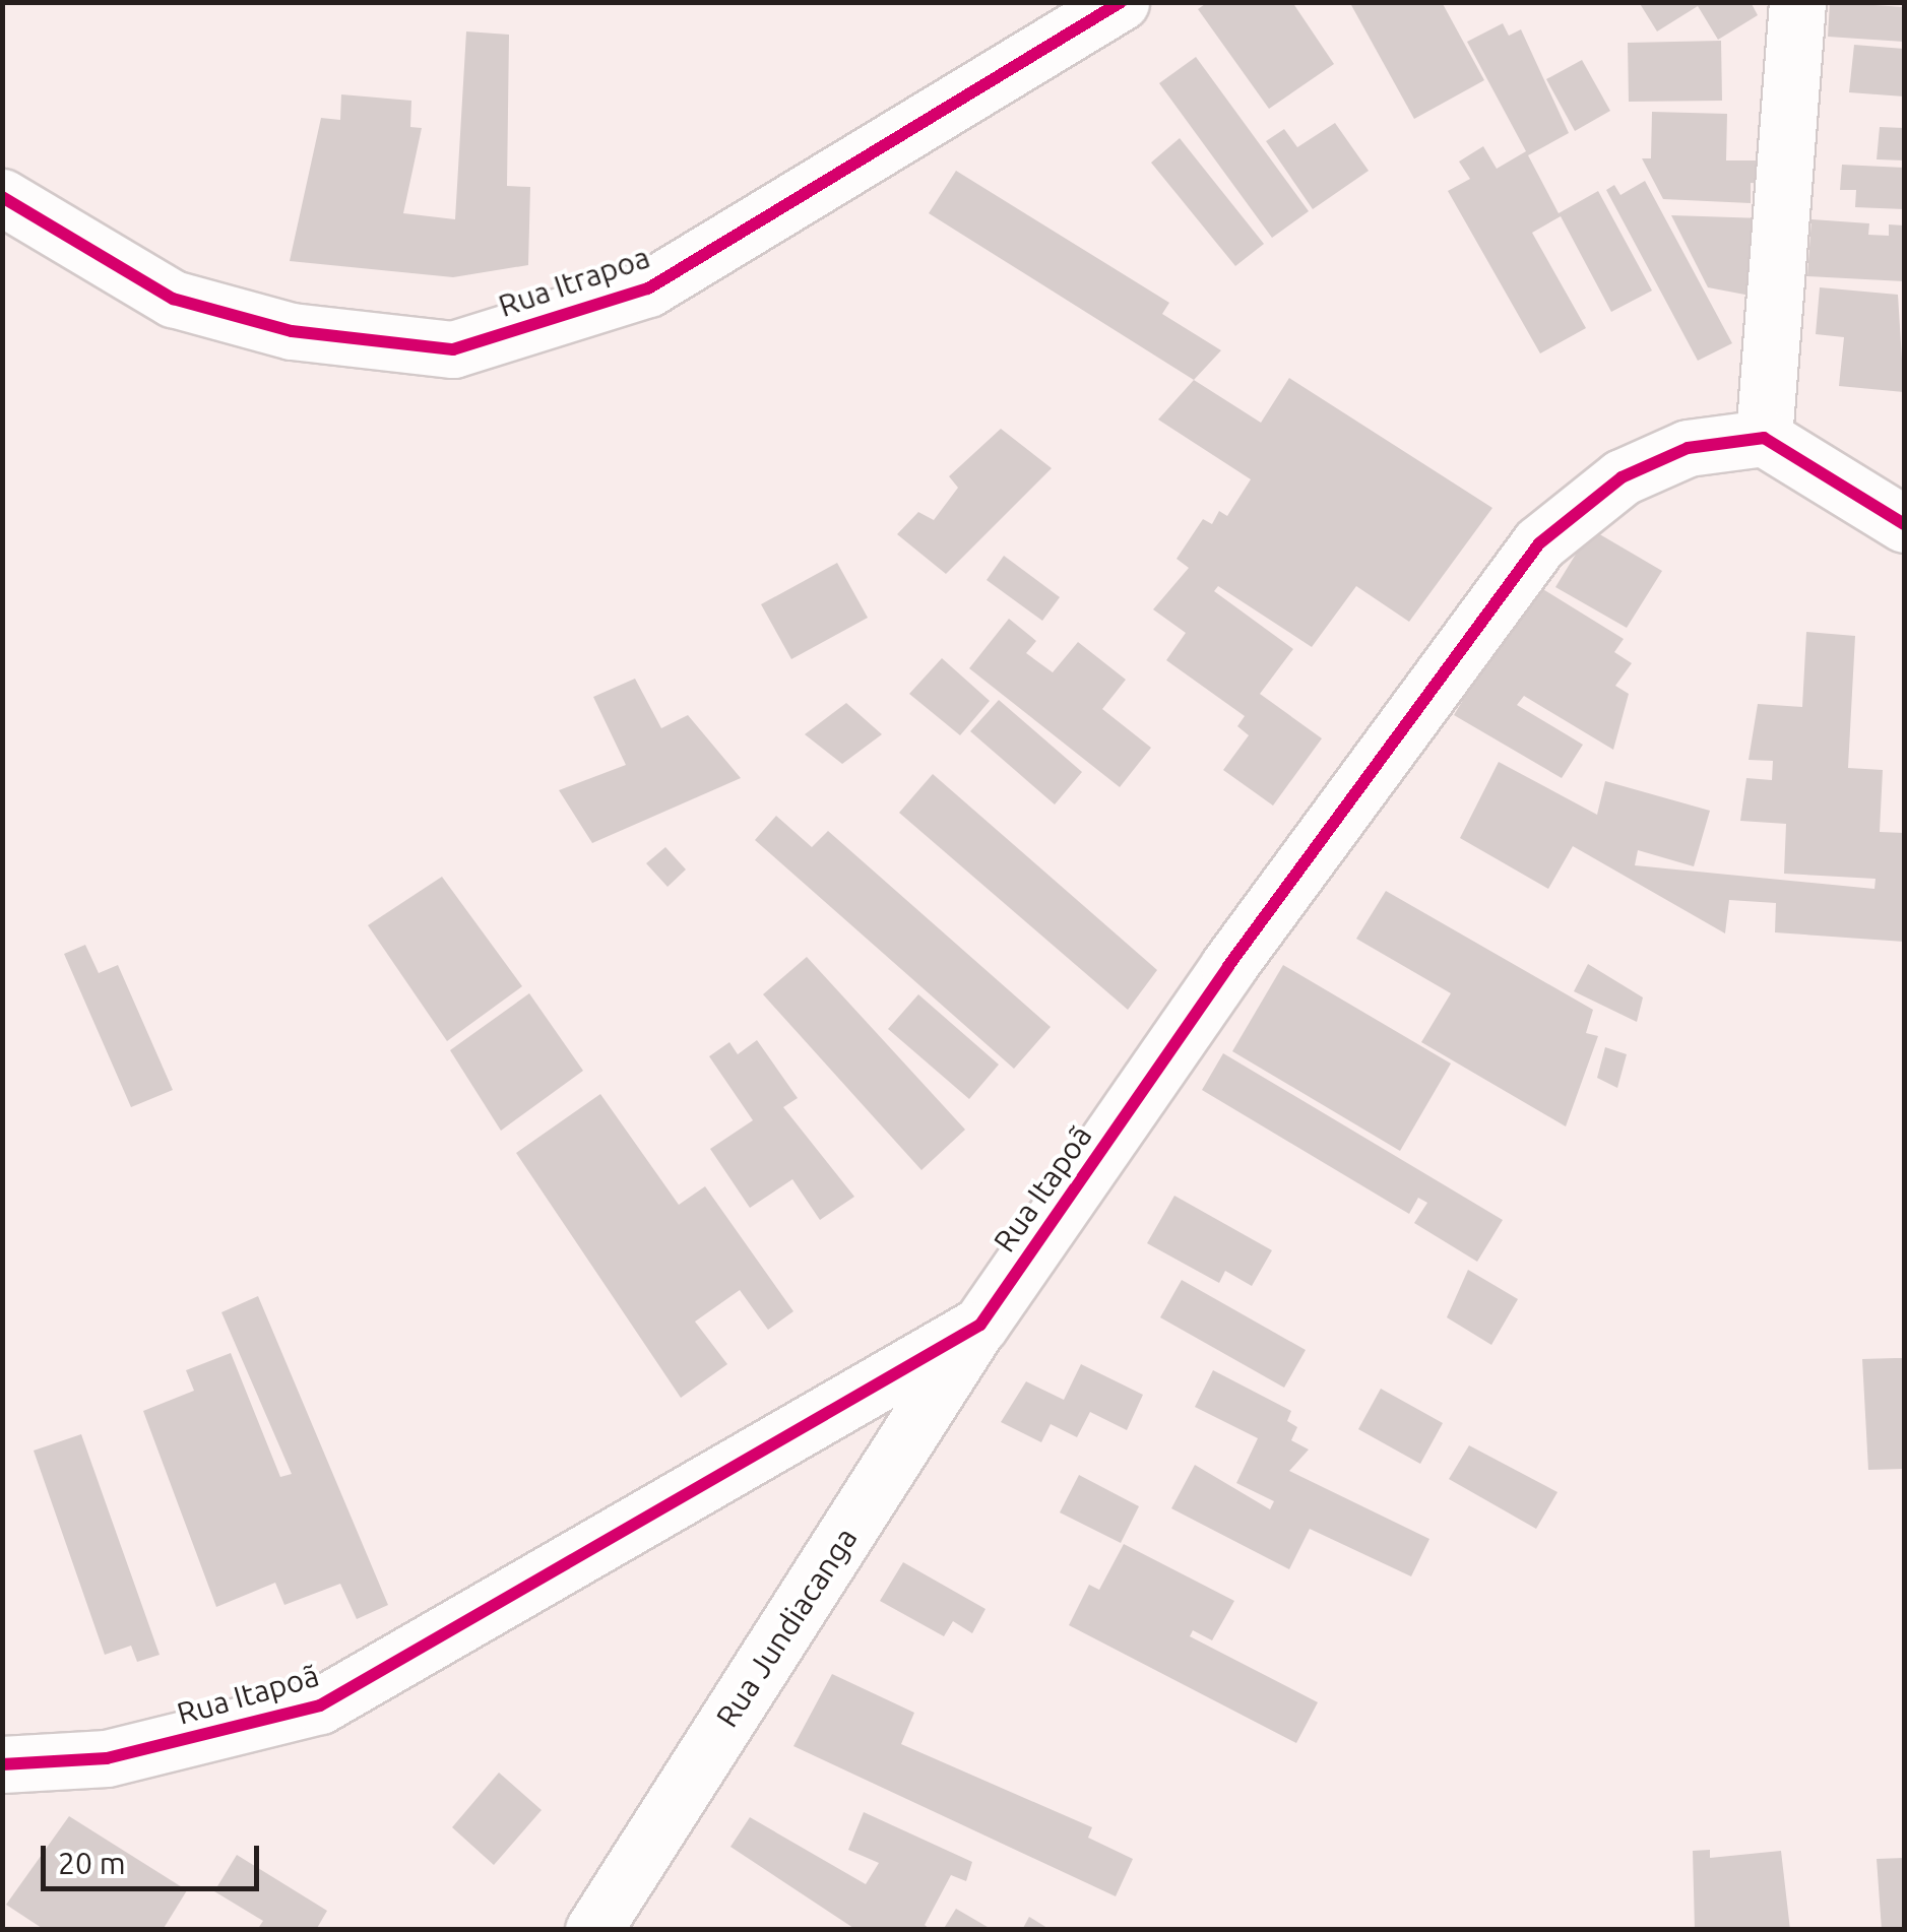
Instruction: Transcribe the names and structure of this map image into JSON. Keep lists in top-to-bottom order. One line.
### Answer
{"streets":{"street":["Rua Itrapoa","Rua Itapoã","Rua Jundiacanga"]},"crossings":[["Rua Itapoã","Rua Jundiacanga"]],"scale_bar":"20 m"}
